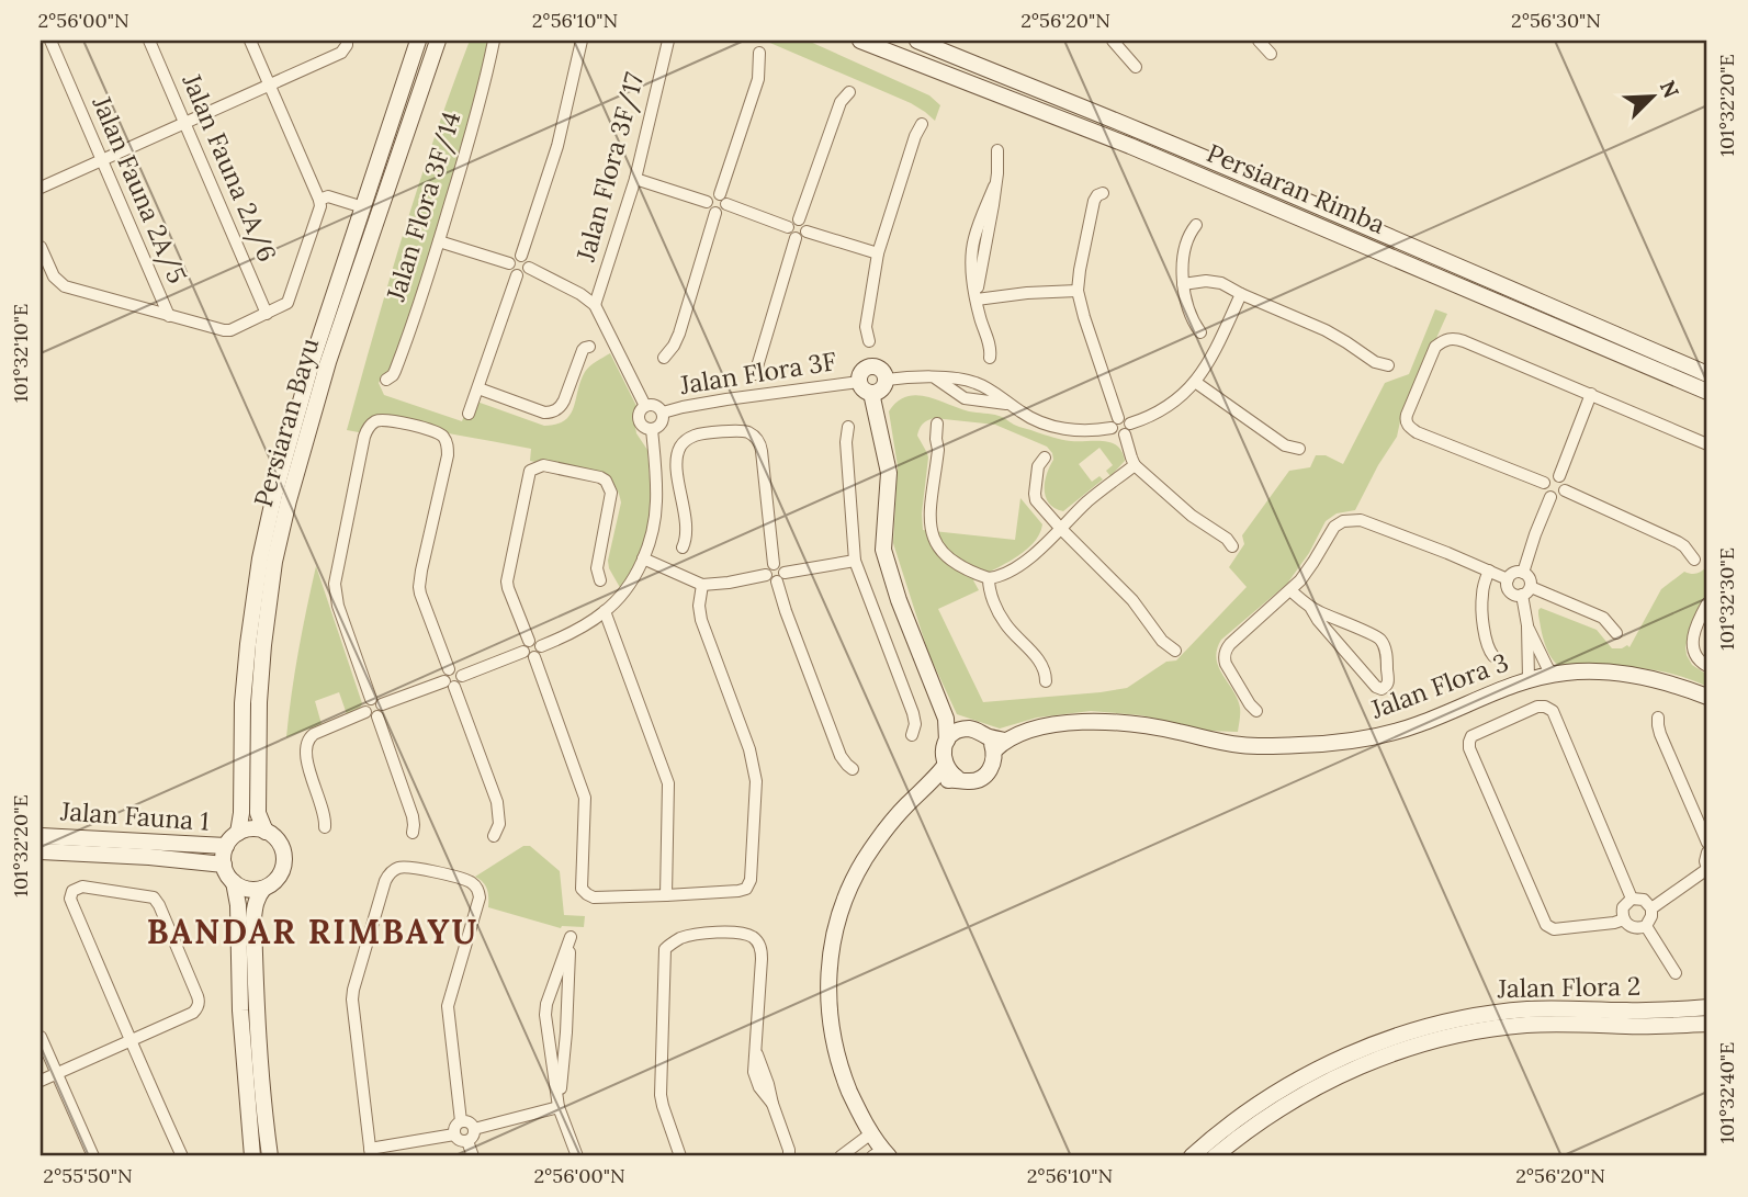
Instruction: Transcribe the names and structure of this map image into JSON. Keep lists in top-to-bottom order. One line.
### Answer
{"streets":{"street":["Jalan Flora 3F/17","Jalan Fauna 2A/6","Persiaran Rimba","Jalan Fauna 2A/5","Jalan Flora 3F/14","Jalan Flora 3F","Persiaran Bayu","Jalan Flora 3","Jalan Fauna 1","Jalan Flora 2"]},"crossings":[["Persiaran Bayu","Jalan Fauna 1"]],"districts":["BANDAR RIMBAYU"],"north":"top right","coordinates":["2°56'00\"N","2°56'10\"N","2°56'20\"N","2°56'30\"N","101°32'20\"E","101°32'10\"E","101°32'30\"E","101°32'40\"E","2°55'50\"N"]}
